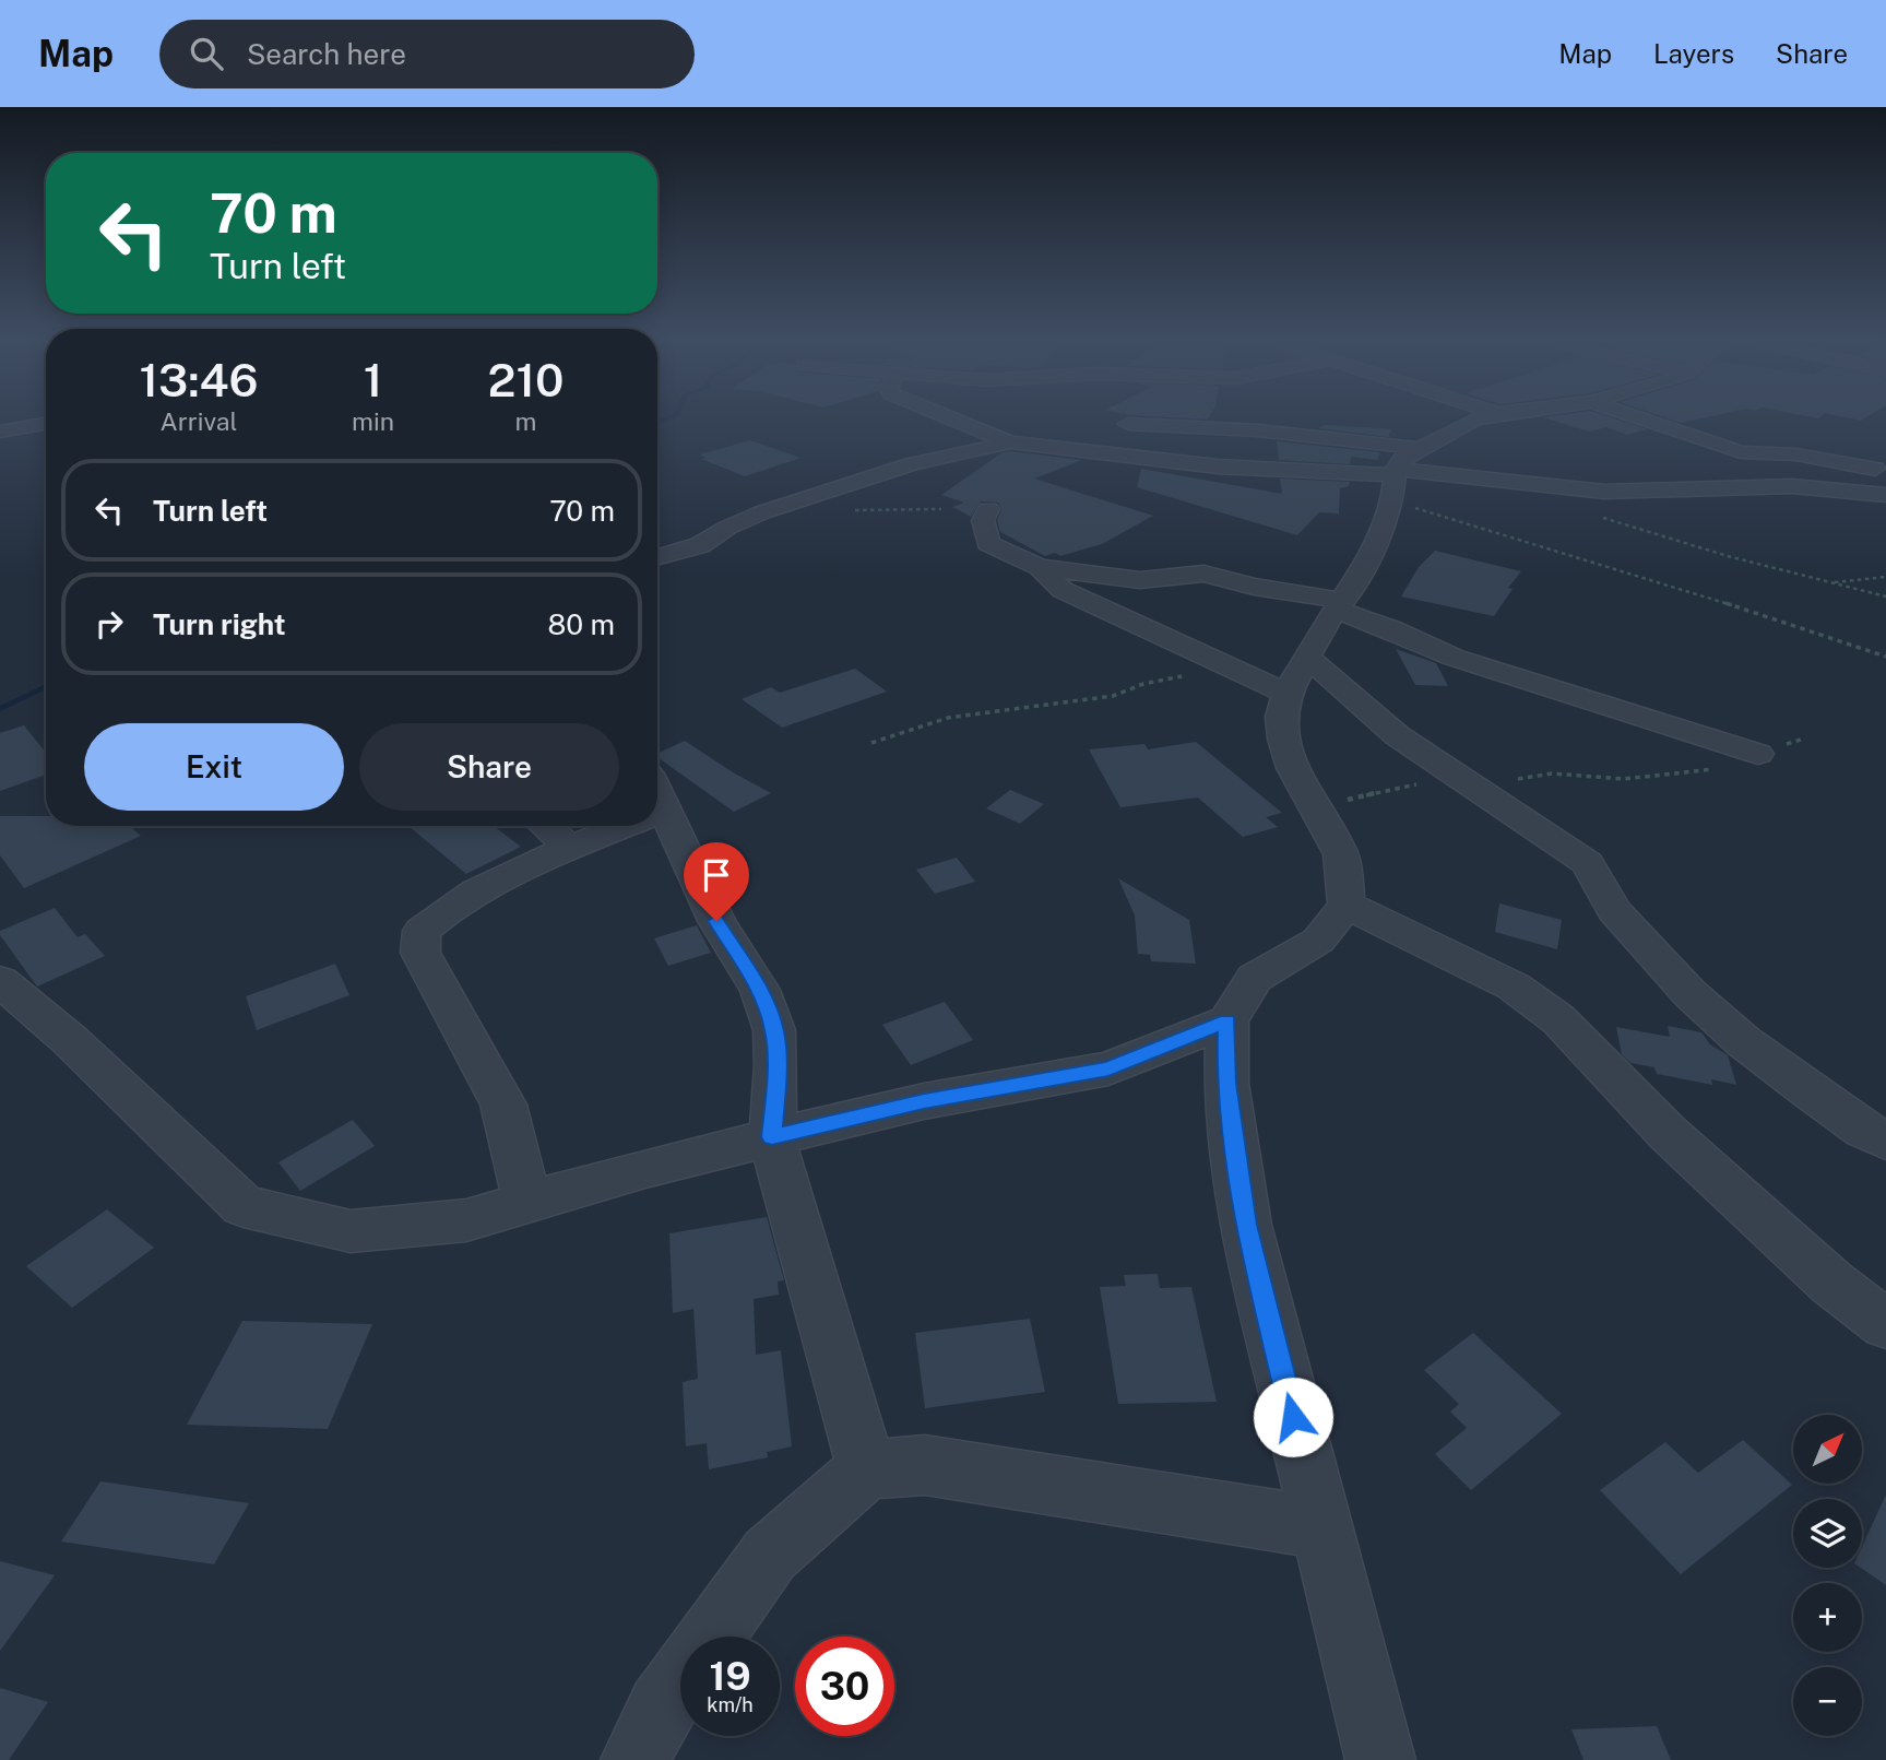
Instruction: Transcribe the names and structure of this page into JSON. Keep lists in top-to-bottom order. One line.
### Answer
{"north":"top right","page":{"header":"Map","search":"Search here","nav":["Map","Layers","Share"],"turn":["70 m","Turn left"],"eta":["13:46","Arrival","1","min","210","m"],"list":[{"name":"Turn left","value":"70 m"},{"name":"Turn right","value":"80 m"}],"buttons":["Exit","Share"],"map_buttons":["+","−"],"speed":"19 km/h","limit":"30"}}
